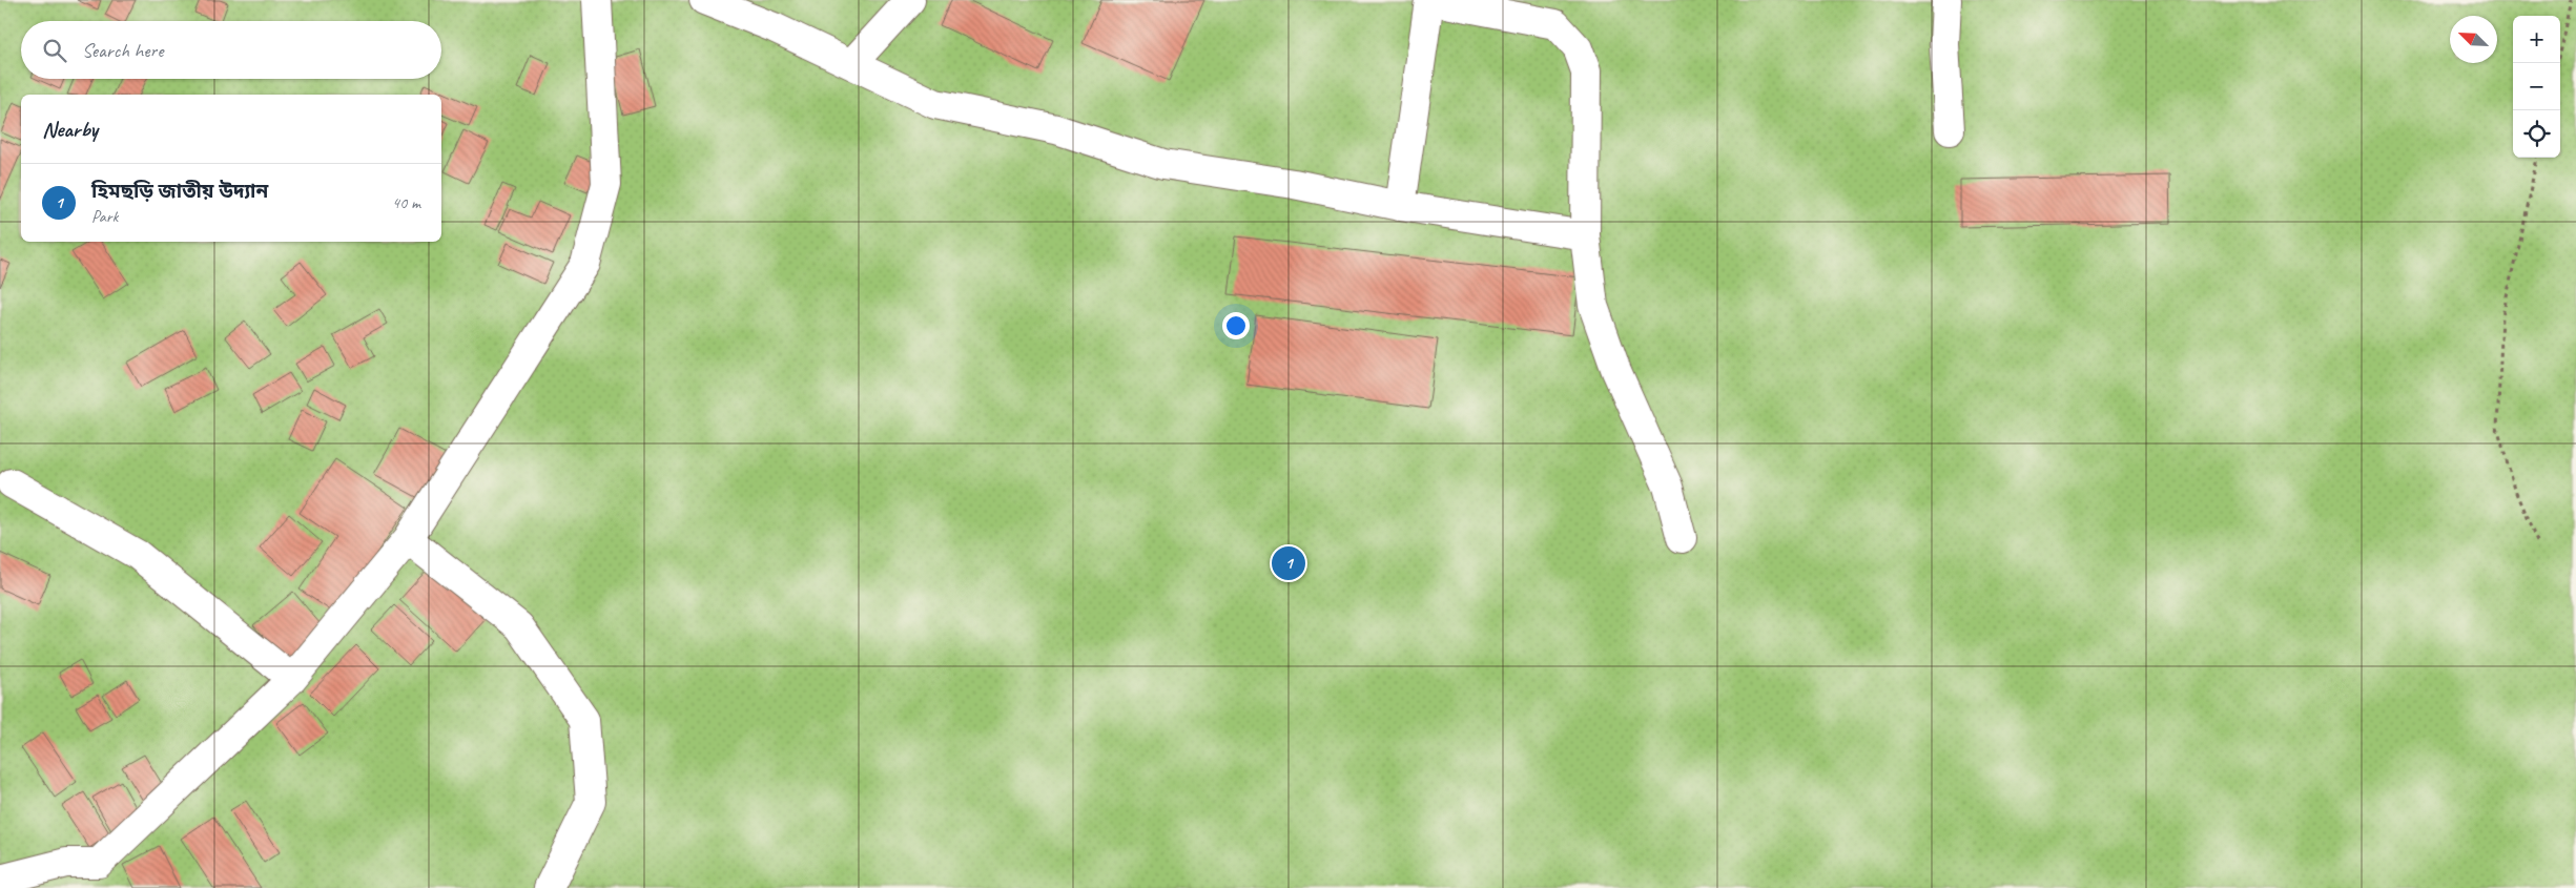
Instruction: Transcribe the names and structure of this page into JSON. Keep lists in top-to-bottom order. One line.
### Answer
{"north":"top left","page":{"map_buttons":["+","−"],"search":"Search here","heading":"Nearby","list":[{"mark":"1","name":"হিমছড়ি জাতীয় উদ্যান","note":"Park","value":"40 m"}],"pins":"1"}}
